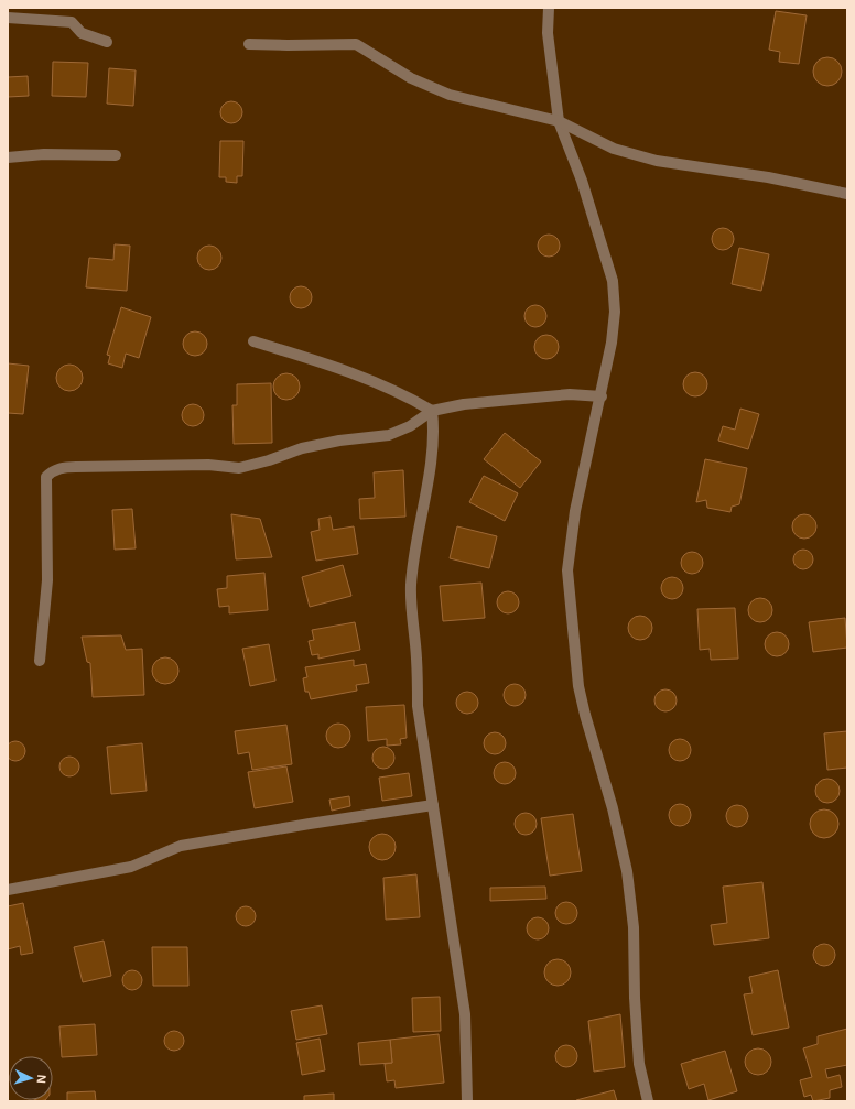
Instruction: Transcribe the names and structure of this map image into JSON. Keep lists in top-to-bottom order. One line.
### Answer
{"north":"right"}
